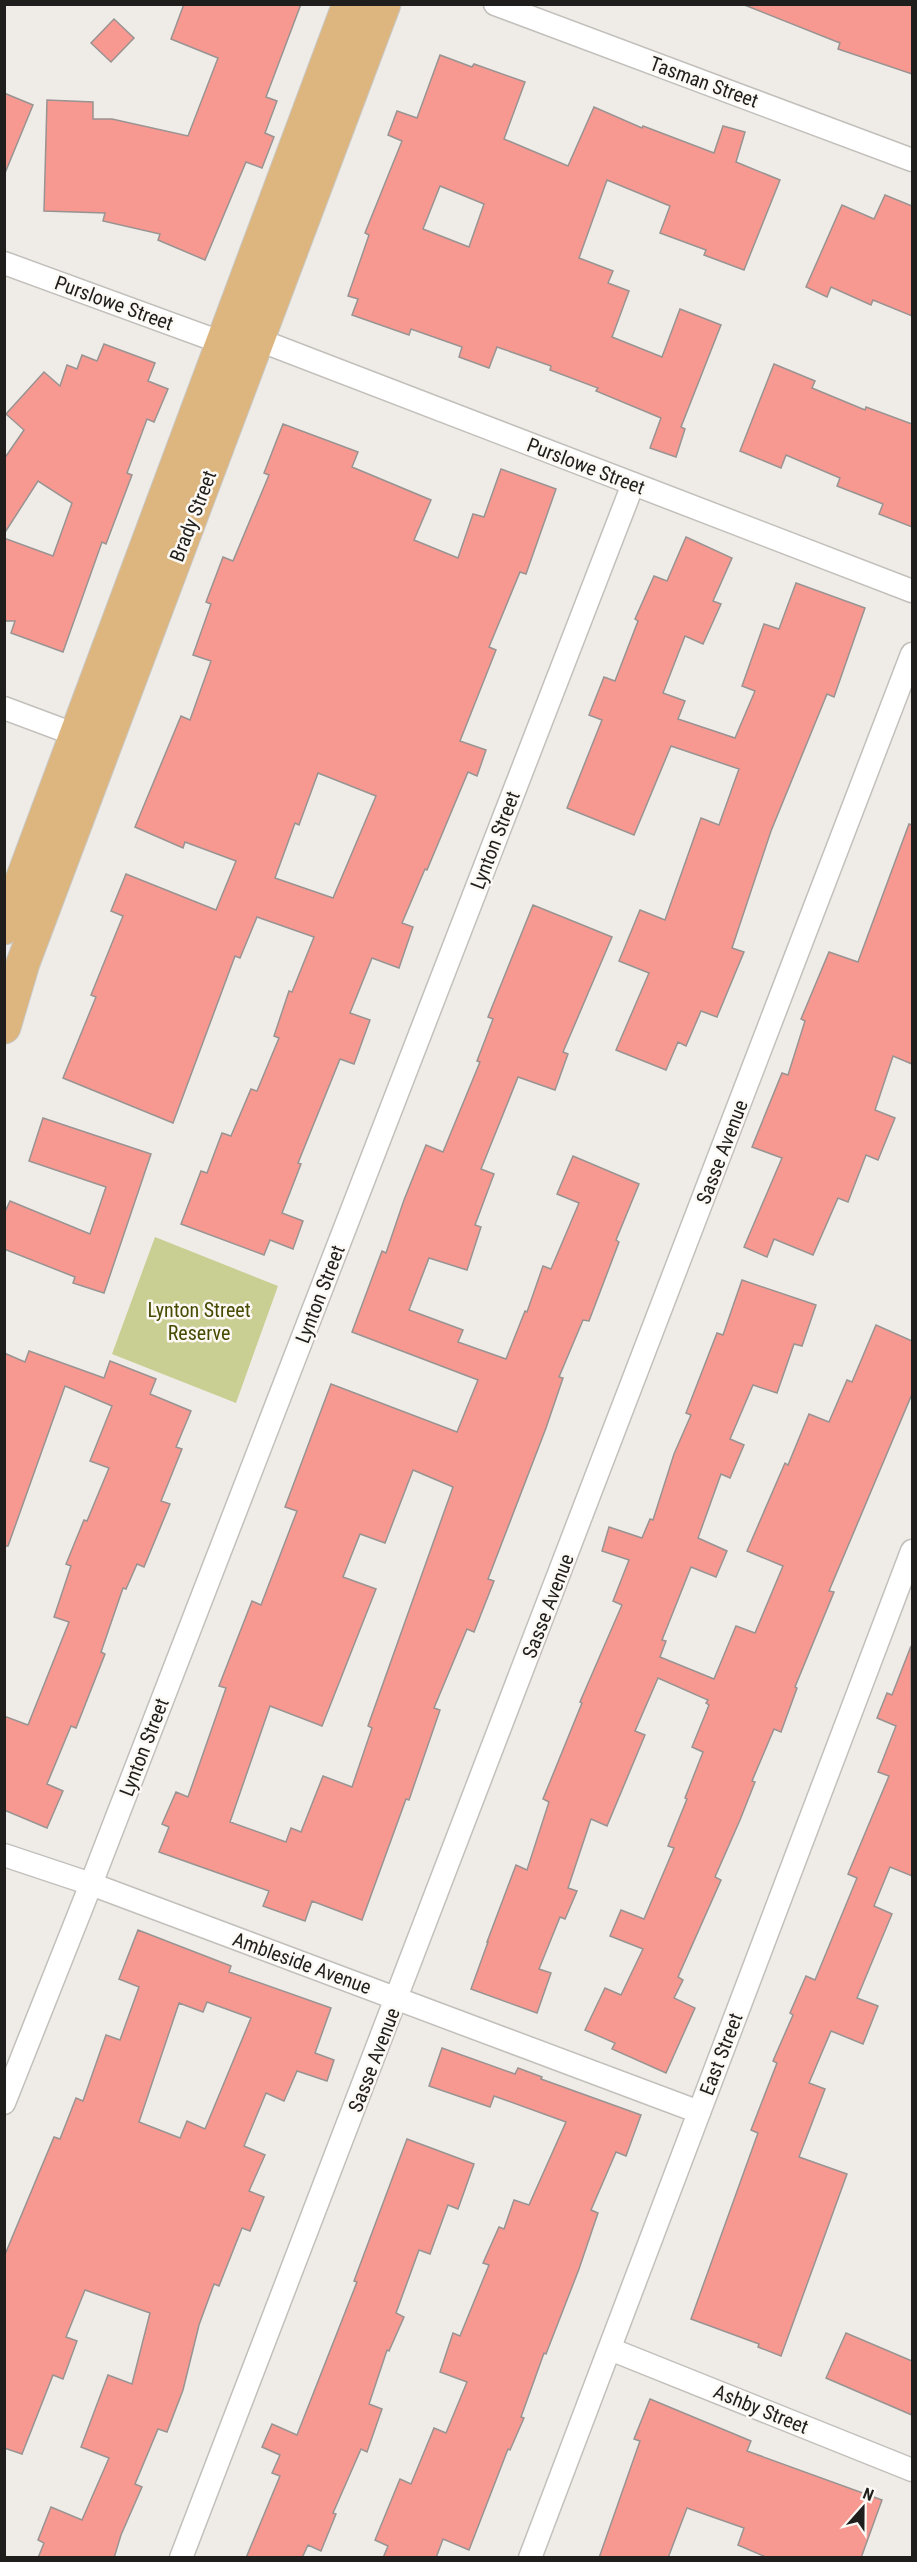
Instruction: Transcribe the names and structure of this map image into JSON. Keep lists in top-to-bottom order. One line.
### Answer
{"streets":{"main road":["Brady Street"],"street":["Tasman Street","Purslowe Street","Lynton Street","Sasse Avenue","Ambleside Avenue","East Street","Ashby Street"]},"crossings":[["Purslowe Street","Brady Street"],["Purslowe Street","Lynton Street"],["Lynton Street","Ambleside Avenue"],["Sasse Avenue","Ambleside Avenue"],["Ambleside Avenue","East Street"],["East Street","Ashby Street"]],"parks":["Lynton Street Reserve"],"north":"top"}
